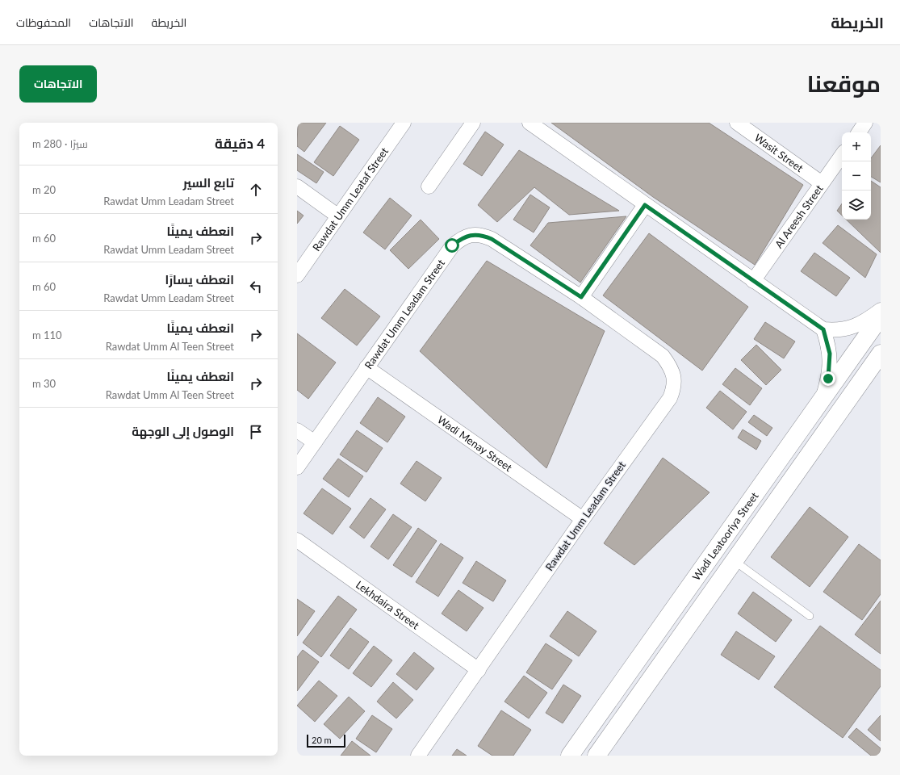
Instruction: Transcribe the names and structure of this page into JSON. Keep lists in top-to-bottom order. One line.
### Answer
{"streets":{"street":["Wasit Street","Rawdat Umm Leataf Street","Al Areesh Street","Rawdat Umm Leadam Street","Wadi Menay Street","Wadi Leatooriya Street","Lekhdaira Street"]},"crossings":[["Wasit Street","Al Areesh Street"],["Rawdat Umm Leadam Street","Wadi Menay Street"],["Rawdat Umm Leadam Street","Lekhdaira Street"]],"scale_bar":"20 m","page":{"header":"الخريطة","nav":["الخريطة","الاتجاهات","المحفوظات"],"title":"موقعنا","buttons":"الاتجاهات","heading":["4 دقيقة","سيرًا · 280 m"],"map_buttons":["+","−"],"list":[["تابع السير","Rawdat Umm Leadam Street","20 m"],["انعطف يمينًا","Rawdat Umm Leadam Street","60 m"],["انعطف يسارًا","Rawdat Umm Leadam Street","60 m"],["انعطف يمينًا","Rawdat Umm Al Teen Street","110 m"],["انعطف يمينًا","Rawdat Umm Al Teen Street","30 m"],"الوصول إلى الوجهة"],"scale":"20 m"}}
